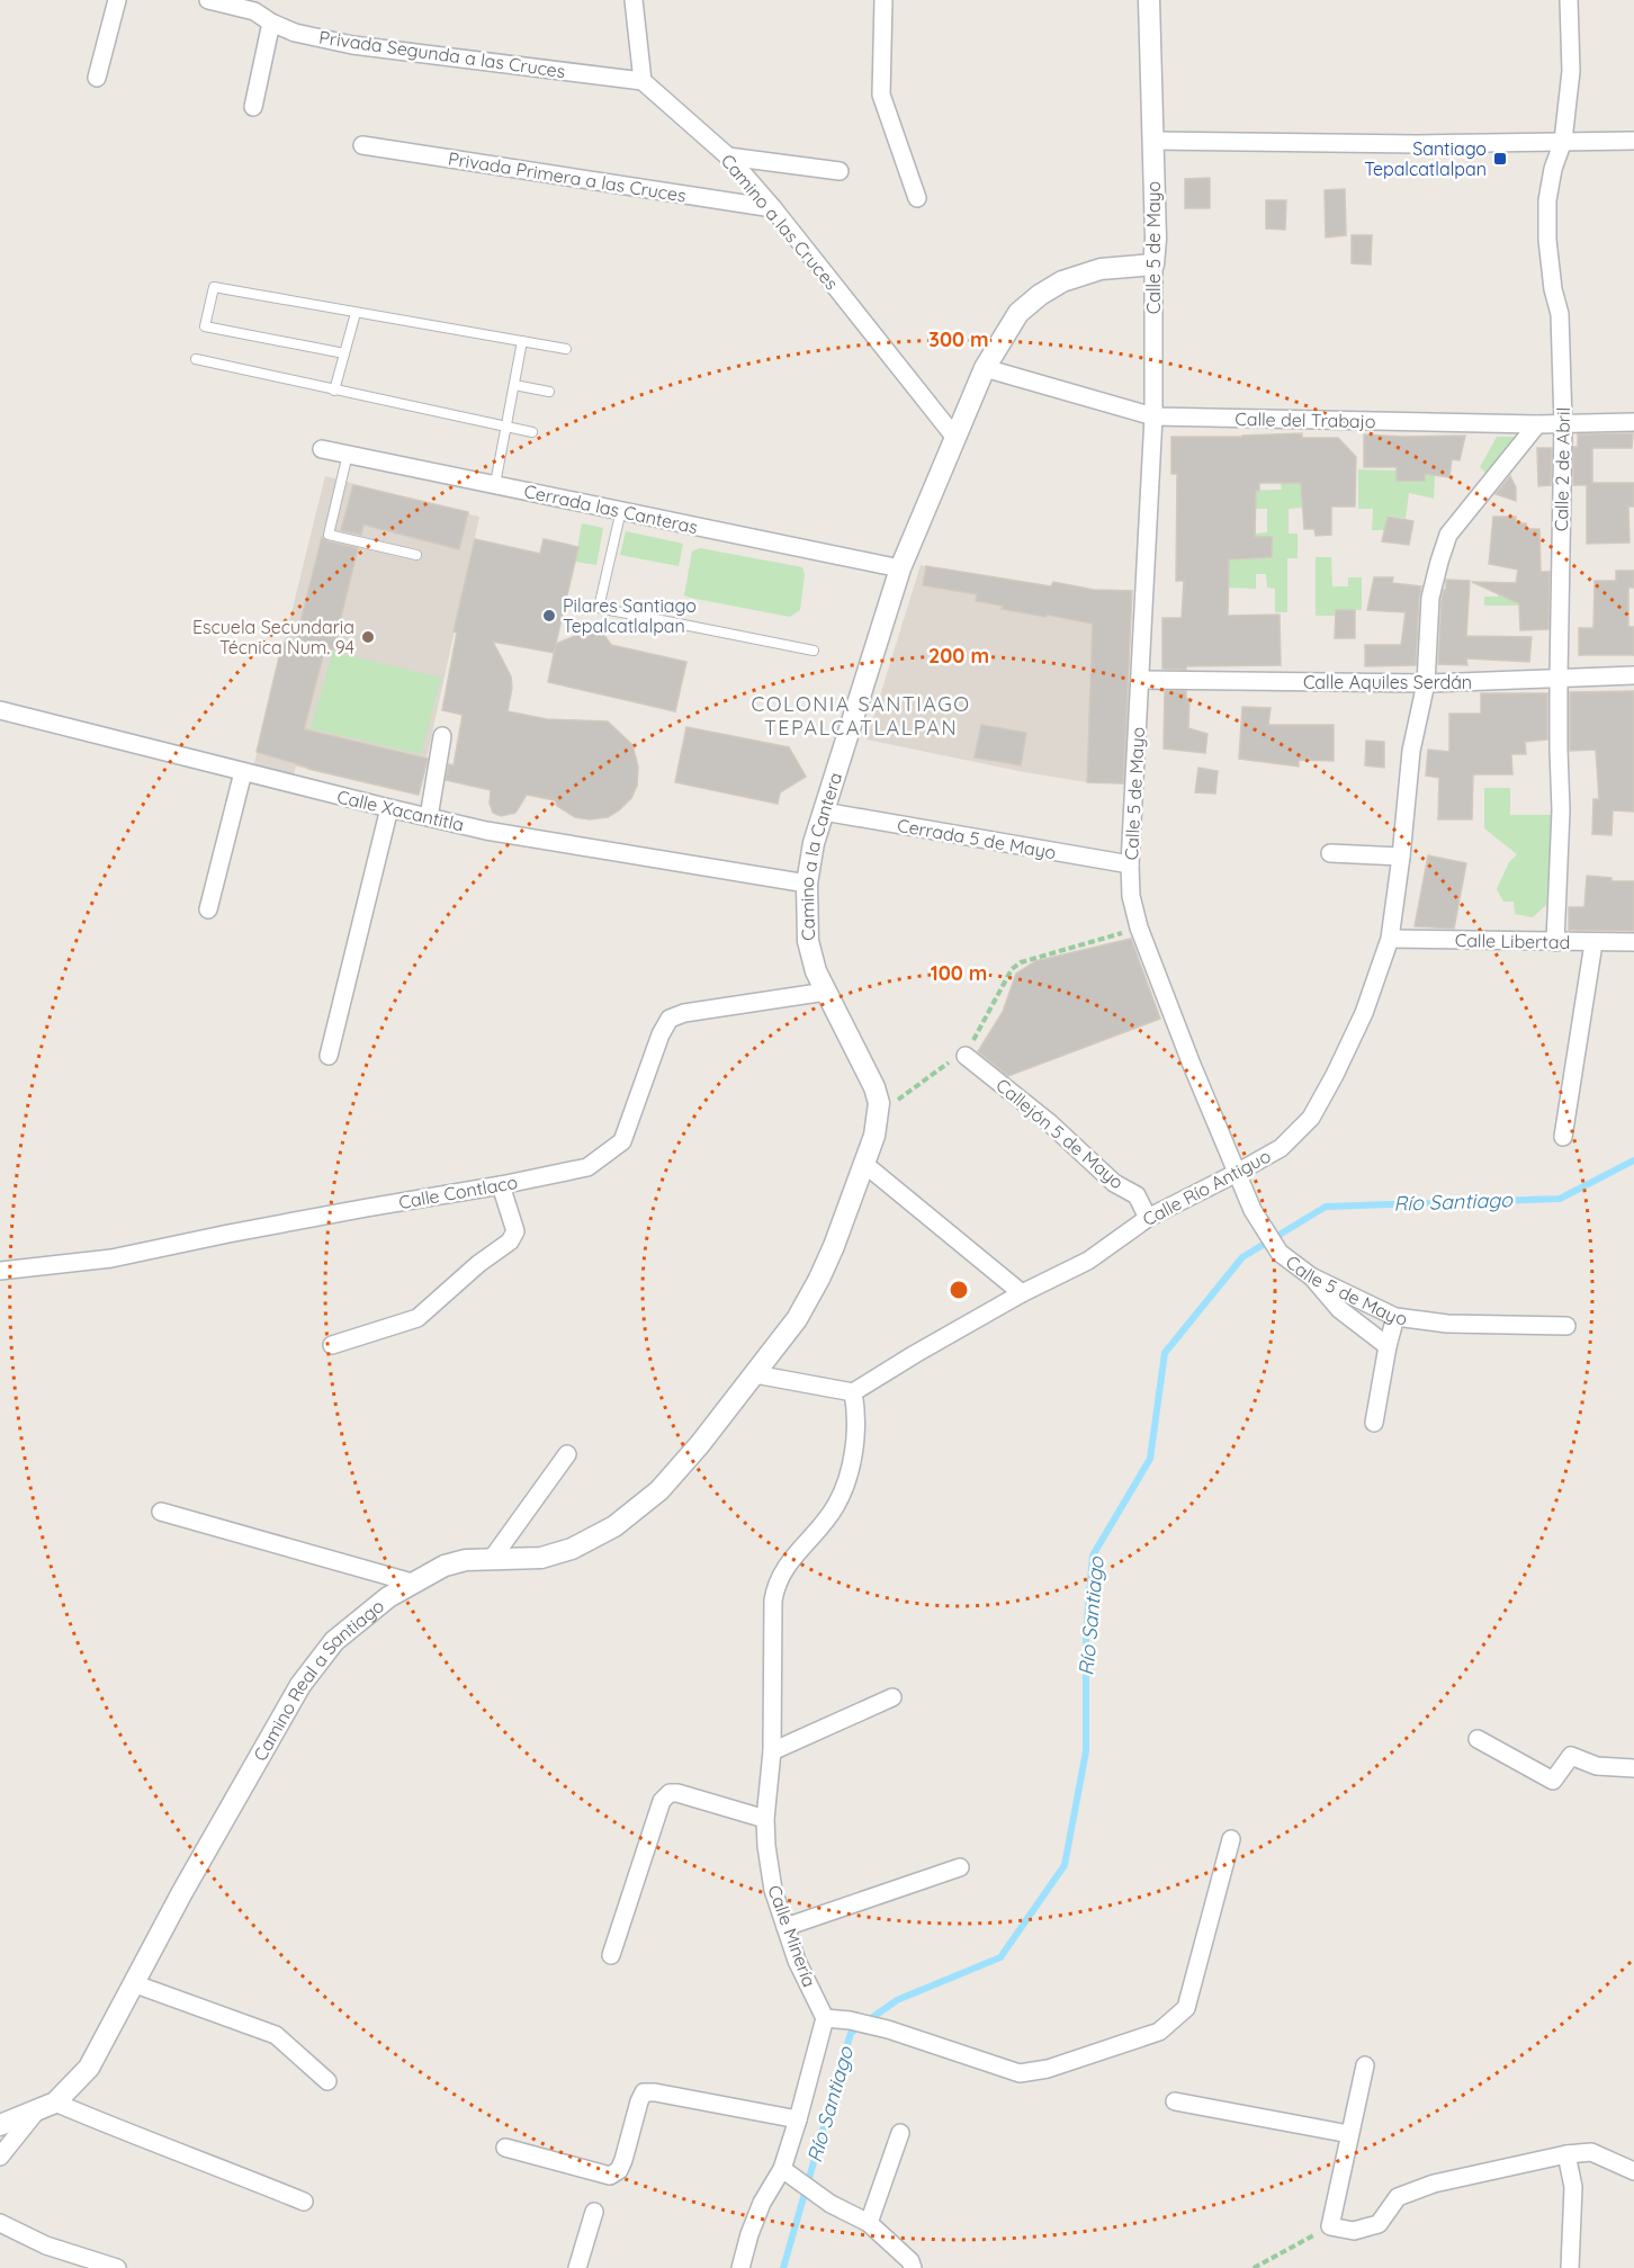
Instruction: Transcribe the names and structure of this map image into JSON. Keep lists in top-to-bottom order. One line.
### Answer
{"streets":{"street":["Privada Segunda a las Cruces","Privada Primera a las Cruces","Camino a las Cruces","Calle 5 de Mayo","Calle del Trabajo","Calle 2 de Abril","Cerrada las Canteras","Calle Aquiles Serdán","Calle Xacantitla","Cerrada 5 de Mayo","Camino a la Cantera","Calle Libertad","Callejón 5 de Mayo","Calle Río Antiguo","Calle Contlaco","Camino Real a Santiago","Calle Minería"]},"crossings":[["Privada Segunda a las Cruces","Camino a las Cruces"],["Privada Primera a las Cruces","Camino a las Cruces"],["Camino a las Cruces","Camino a la Cantera"],["Calle 5 de Mayo","Calle del Trabajo"],["Calle 5 de Mayo","Calle Aquiles Serdán"],["Calle 5 de Mayo","Cerrada 5 de Mayo"],["Calle 5 de Mayo","Camino a la Cantera"],["Calle 5 de Mayo","Calle Río Antiguo"],["Calle del Trabajo","Calle 2 de Abril"],["Calle del Trabajo","Camino a la Cantera"],["Calle del Trabajo","Calle Río Antiguo"],["Calle 2 de Abril","Calle Aquiles Serdán"],["Calle 2 de Abril","Calle Libertad"],["Cerrada las Canteras","Camino a la Cantera"],["Calle Aquiles Serdán","Calle Río Antiguo"],["Calle Xacantitla","Camino a la Cantera"],["Cerrada 5 de Mayo","Camino a la Cantera"],["Camino a la Cantera","Calle Contlaco"],["Camino a la Cantera","Camino Real a Santiago"],["Calle Libertad","Calle Río Antiguo"],["Callejón 5 de Mayo","Calle Río Antiguo"],["Calle Río Antiguo","Calle Minería"]],"districts":["COLONIA SANTIAGO TEPALCATLALPAN"],"water":["Río Santiago"],"places":{"transit":["Santiago Tepalcatlalpan"],"other":["Pilares Santiago Tepalcatlalpan","Escuela Secundaria Técnica Num. 94"]},"rings":["300 m","200 m","100 m"]}
